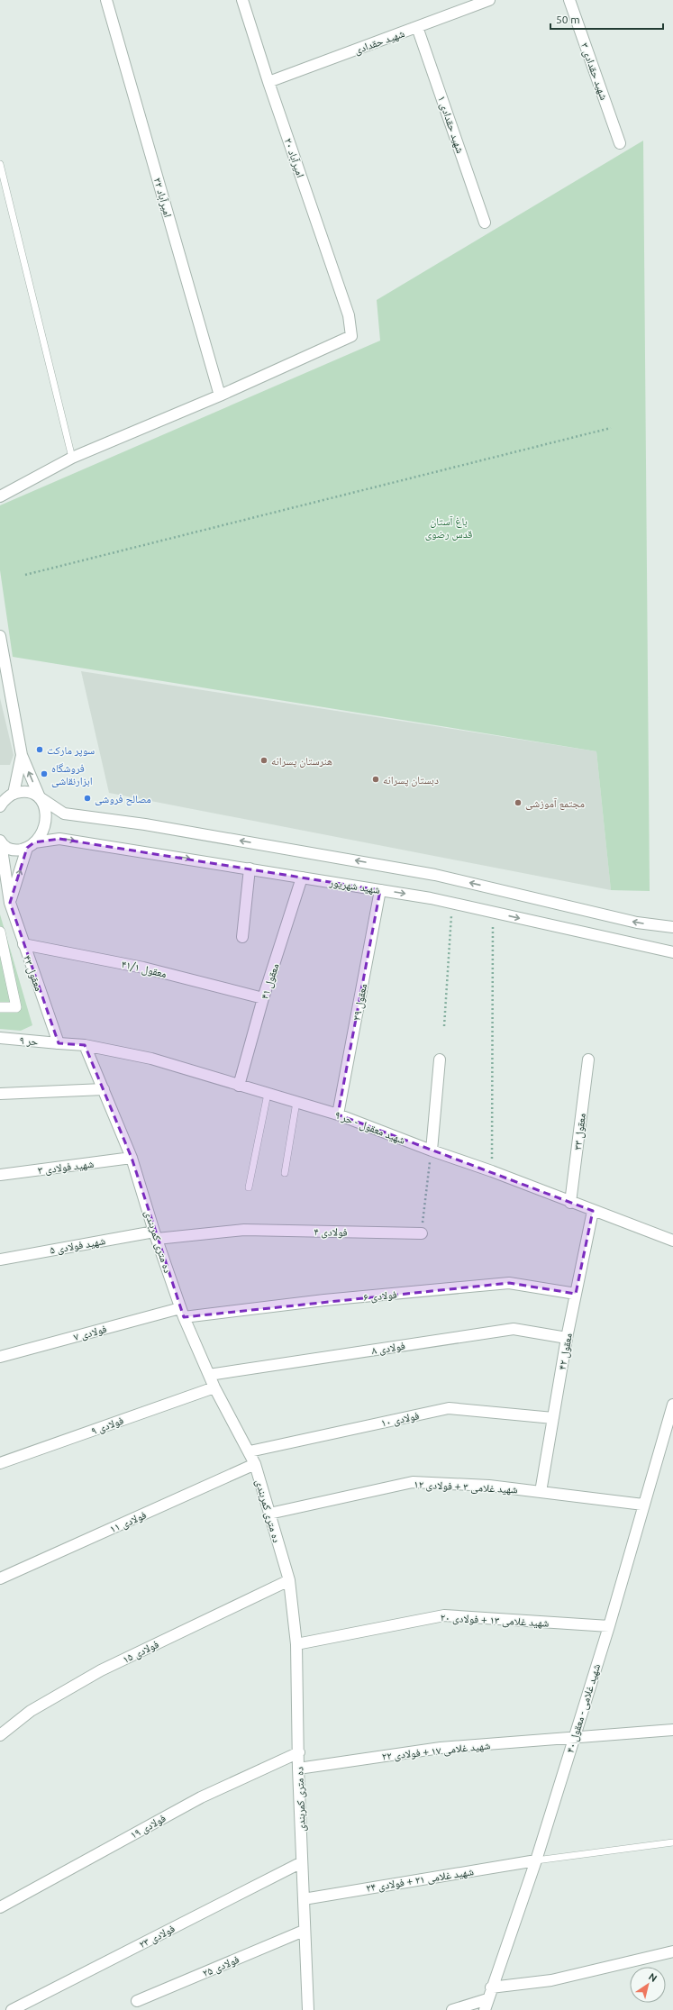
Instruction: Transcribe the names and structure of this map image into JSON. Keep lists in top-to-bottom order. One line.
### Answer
{"streets":{"street":["شهید حقدادی","شهید حقدادی ۳","شهید حقدادی ۱","امیرآباد ۲۰","امیرآباد ۲۲","شهید شهریور","معقول ۴۱/۱","معقول ۴۳","معقول ۴۱","معقول ۳۹","حر ۹","شهید معقول - حر ۹","معقول ۳۳","شهید فولادی ۳","فولادی ۴","ده متری کمربندی","شهید فولادی ۵","فولادی ۶","فولادی ۷","فولادی ۸","معقول ۴۲","فولادی ۱۰","فولادی ۹","شهید غلامی ۳ + فولادی ۱۲","فولادی ۱۱","شهید غلامی ۱۳ + فولادی ۲۰","فولادی ۱۵","شهید غلامی - معقول ۴۰","شهید غلامی ۱۷ + فولادی ۲۲","فولادی ۱۹","شهید غلامی ۲۱ + فولادی ۲۴","فولادی ۲۳","فولادی ۲۵"]},"crossings":[["شهید حقدادی","شهید حقدادی ۱"],["شهید حقدادی","امیرآباد ۲۰"],["امیرآباد ۲۰","امیرآباد ۲۲"],["شهید شهریور","معقول ۴۳"],["شهید شهریور","معقول ۴۱"],["شهید شهریور","معقول ۳۹"],["معقول ۴۱/۱","معقول ۴۳"],["معقول ۴۱/۱","معقول ۴۱"],["معقول ۴۳","حر ۹"],["معقول ۴۳","شهید معقول - حر ۹"],["معقول ۴۱","شهید معقول - حر ۹"],["معقول ۳۹","شهید معقول - حر ۹"],["حر ۹","شهید معقول - حر ۹"],["شهید معقول - حر ۹","معقول ۳۳"],["شهید معقول - حر ۹","ده متری کمربندی"],["شهید معقول - حر ۹","معقول ۴۲"],["شهید فولادی ۳","ده متری کمربندی"],["فولادی ۴","ده متری کمربندی"],["فولادی ۴","شهید فولادی ۵"],["ده متری کمربندی","شهید فولادی ۵"],["ده متری کمربندی","فولادی ۶"],["ده متری کمربندی","فولادی ۷"],["ده متری کمربندی","فولادی ۸"],["ده متری کمربندی","فولادی ۱۰"],["ده متری کمربندی","فولادی ۹"],["ده متری کمربندی","شهید غلامی ۳ + فولادی ۱۲"],["ده متری کمربندی","فولادی ۱۱"],["ده متری کمربندی","شهید غلامی ۱۳ + فولادی ۲۰"],["ده متری کمربندی","فولادی ۱۵"],["ده متری کمربندی","شهید غلامی ۱۷ + فولادی ۲۲"],["ده متری کمربندی","فولادی ۱۹"],["ده متری کمربندی","شهید غلامی ۲۱ + فولادی ۲۴"],["ده متری کمربندی","فولادی ۲۳"],["ده متری کمربندی","فولادی ۲۵"],["فولادی ۶","فولادی ۷"],["فولادی ۶","معقول ۴۲"],["فولادی ۸","معقول ۴۲"],["معقول ۴۲","فولادی ۱۰"],["معقول ۴۲","شهید غلامی ۳ + فولادی ۱۲"],["شهید غلامی ۳ + فولادی ۱۲","شهید غلامی - معقول ۴۰"],["شهید غلامی ۱۳ + فولادی ۲۰","شهید غلامی - معقول ۴۰"],["شهید غلامی - معقول ۴۰","شهید غلامی ۱۷ + فولادی ۲۲"],["شهید غلامی - معقول ۴۰","شهید غلامی ۲۱ + فولادی ۲۴"]],"parks":["باغ آستان قدس رضوی"],"places":["سوپر مارکت","هنرستان پسرانه","فروشگاه ابزارنقاشی","دبستان پسرانه","مصالح فروشی","مجتمع آموزشی"],"scale_bar":"50 m","north":"top right"}
